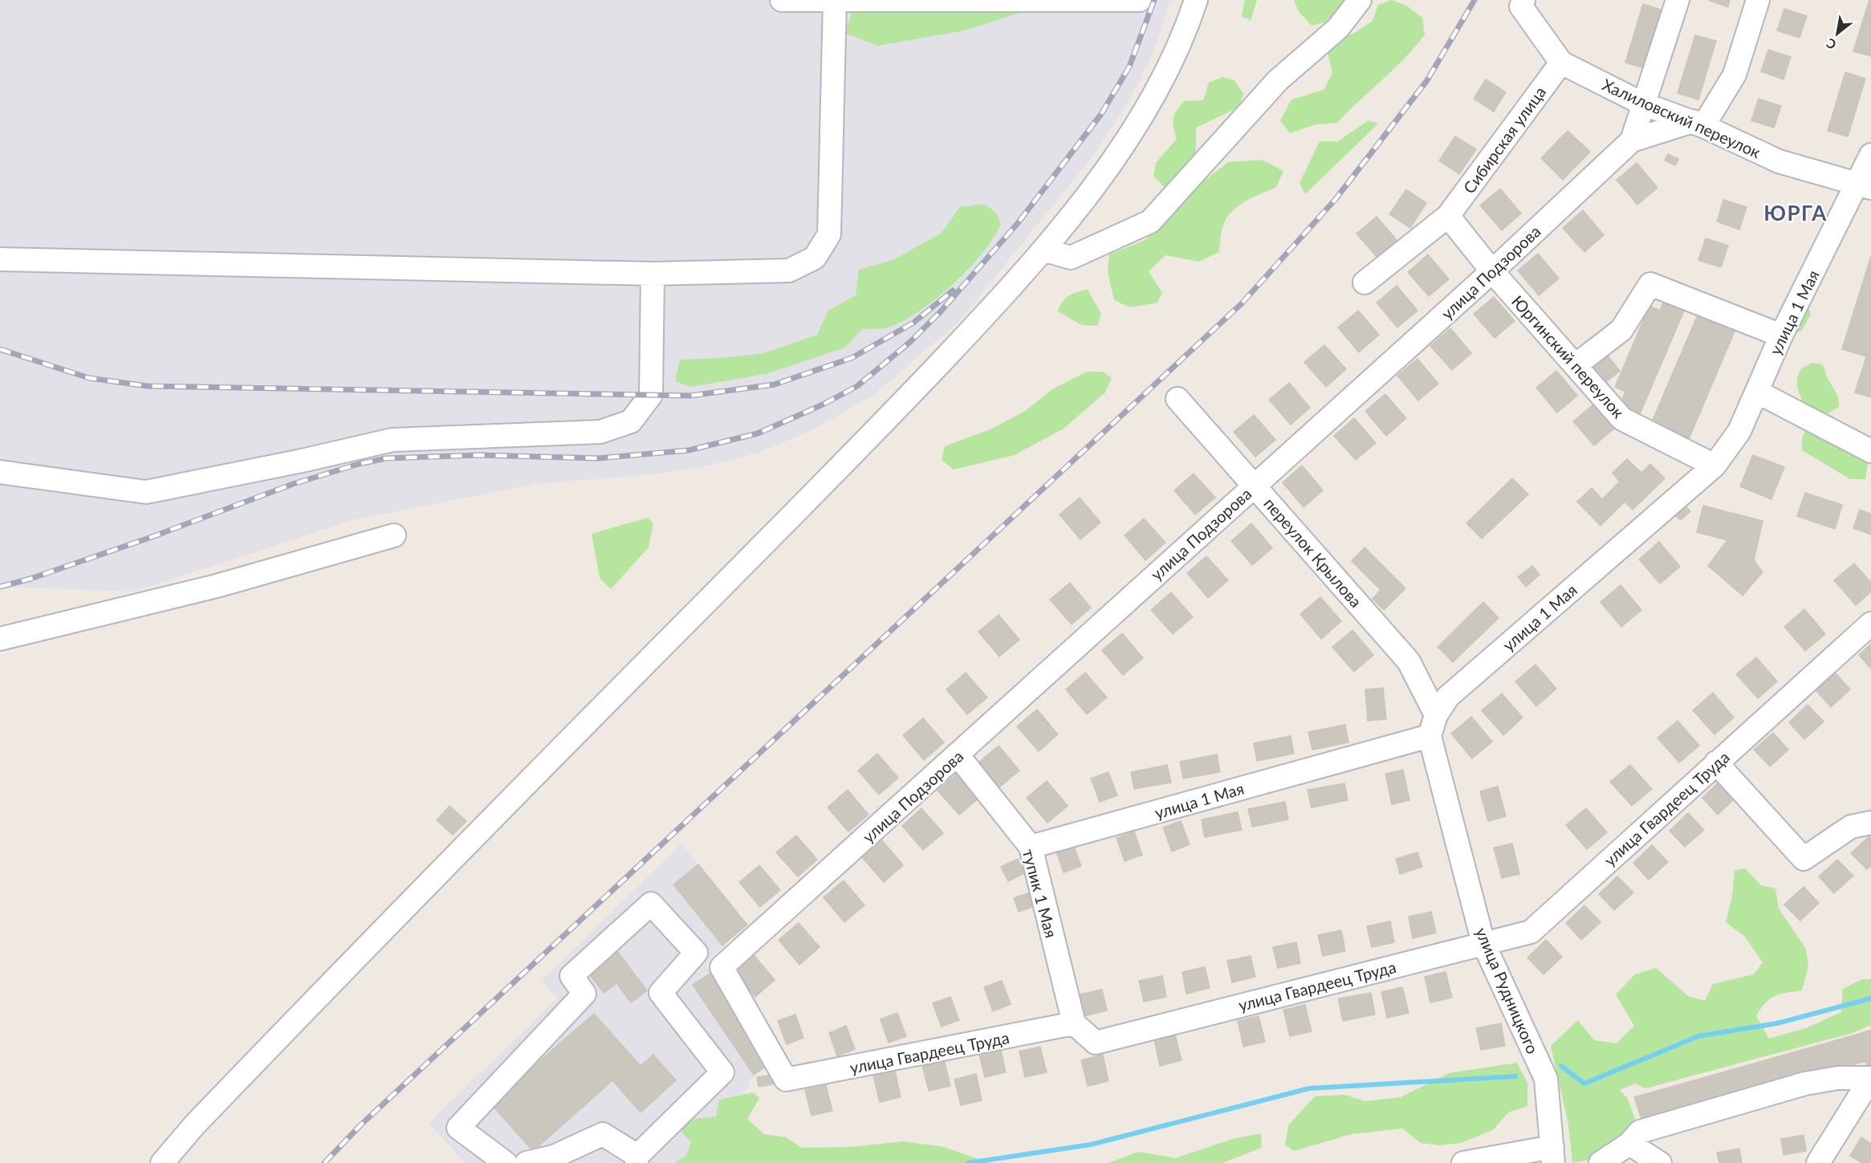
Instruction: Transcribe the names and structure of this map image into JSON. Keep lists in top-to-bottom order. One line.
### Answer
{"streets":{"street":["Халиловский переулок","Сибирская улица","улица Подзорова","улица 1 Мая","Юргинский переулок","переулок Крылова","улица Гвардеец Труда","тупик 1 Мая","улица Рудницкого"]},"crossings":[["Халиловский переулок","Сибирская улица"],["Халиловский переулок","улица Подзорова"],["Халиловский переулок","улица 1 Мая"],["Сибирская улица","Юргинский переулок"],["улица Подзорова","Юргинский переулок"],["улица Подзорова","переулок Крылова"],["улица Подзорова","улица Гвардеец Труда"],["улица Подзорова","тупик 1 Мая"],["улица 1 Мая","Юргинский переулок"],["улица 1 Мая","переулок Крылова"],["улица 1 Мая","тупик 1 Мая"],["улица 1 Мая","улица Рудницкого"],["переулок Крылова","улица Рудницкого"],["улица Гвардеец Труда","тупик 1 Мая"],["улица Гвардеец Труда","улица Рудницкого"]],"districts":["ЮРГА"],"north":"bottom left"}
